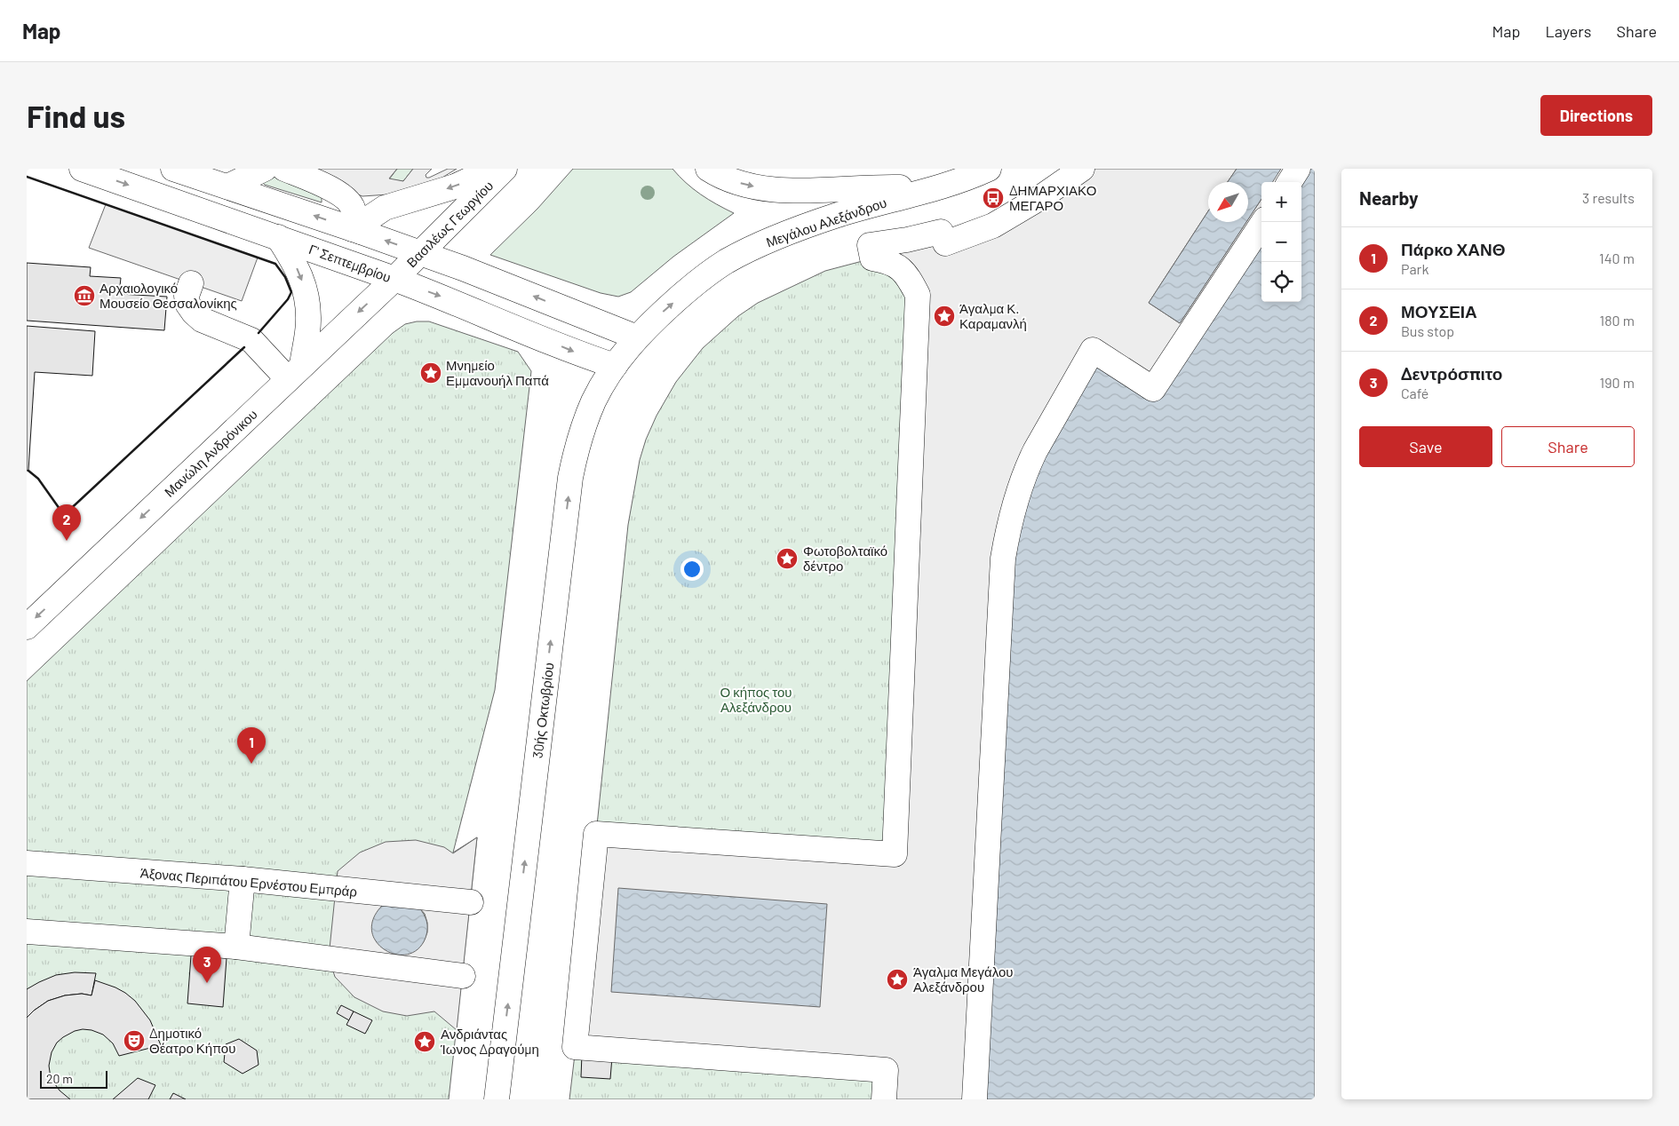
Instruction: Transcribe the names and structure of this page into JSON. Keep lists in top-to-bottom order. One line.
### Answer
{"streets":{"street":["Μεγάλου Αλεξάνδρου","Βασιλέως Γεωργίου","Γ' Σεπτεμβρίου","Μανώλη Ανδρόνικου","30ής Οκτωβρίου","Άξονας Περιπάτου Ερνέστου Εμπράρ"]},"crossings":[["Μεγάλου Αλεξάνδρου","30ής Οκτωβρίου"],["Βασιλέως Γεωργίου","Γ' Σεπτεμβρίου"],["Βασιλέως Γεωργίου","Μανώλη Ανδρόνικου"],["Γ' Σεπτεμβρίου","Μανώλη Ανδρόνικου"],["Γ' Σεπτεμβρίου","30ής Οκτωβρίου"]],"one_way":["Μεγάλου Αλεξάνδρου","Μανώλη Ανδρόνικου","30ής Οκτωβρίου"],"parks":["Ο κήπος του Αλεξάνδρου"],"places":{"bus stop":["ΔΗΜΑΡΧΙΑΚΟ ΜΕΓΑΡΟ"],"museum":["Αρχαιολογικό Μουσείο Θεσσαλονίκης"],"place":["Άγαλμα Κ. Καραμανλή","Μνημείο Εμμανουήλ Παπά","Φωτοβολταϊκό δέντρο","Άγαλμα Μεγάλου Αλεξάνδρου","Ανδριάντας Ίωνος Δραγούμη"],"theatre":["Δημοτικό Θέατρο Κήπου"]},"scale_bar":"20 m","north":"bottom left","page":{"header":"Map","nav":["Map","Layers","Share"],"buttons":["Directions",["Save","Share"]],"title":"Find us","heading":["Nearby","3 results"],"map_buttons":["+","−"],"list":[{"mark":"1","name":"Πάρκο ΧΑΝΘ","note":"Park","value":"140 m"},{"mark":"2","name":"ΜΟΥΣΕΙΑ","note":"Bus stop","value":"180 m"},{"mark":"3","name":"Δεντρόσπιτο","note":"Café","value":"190 m"}],"pins":["2","1","3"],"scale":"20 m"}}
